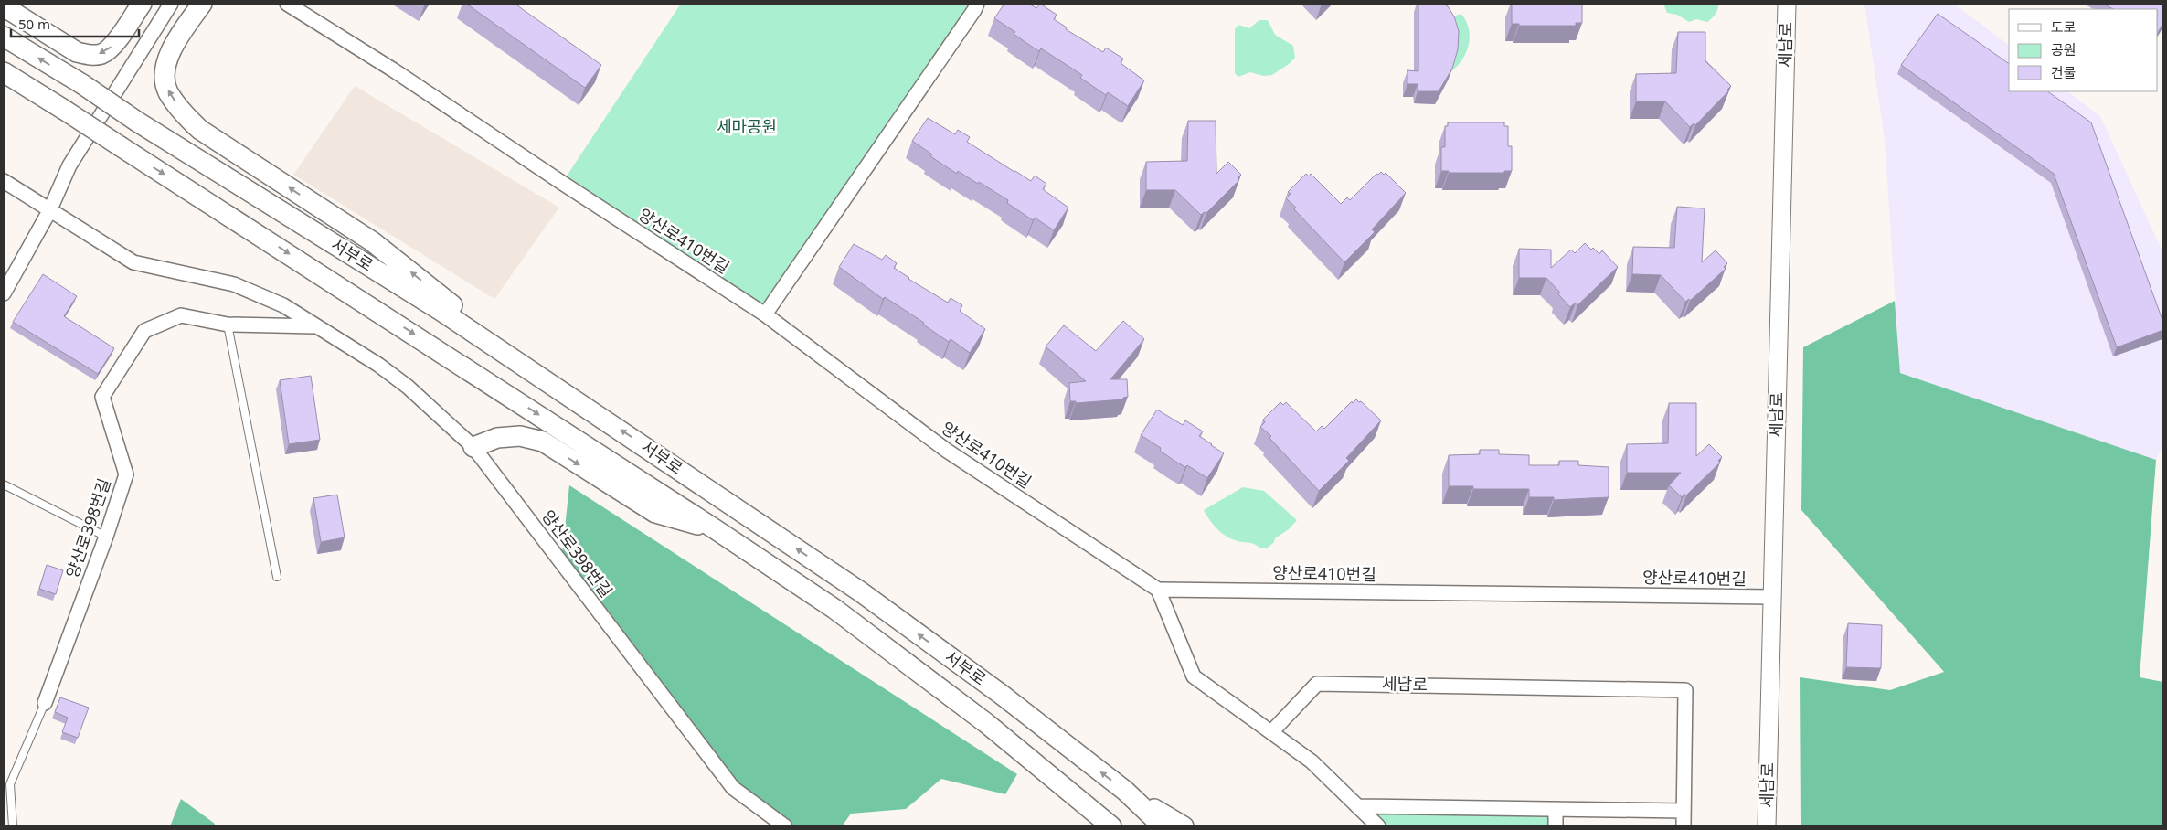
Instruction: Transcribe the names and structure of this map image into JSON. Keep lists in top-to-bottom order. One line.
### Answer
{"streets":{"main road":["서부로"],"street":["세남로","양산로410번길","양산로398번길"]},"crossings":[["세남로","양산로410번길"]],"parks":["세마공원"],"legend":["도로","공원","건물"],"scale_bar":"50 m"}
